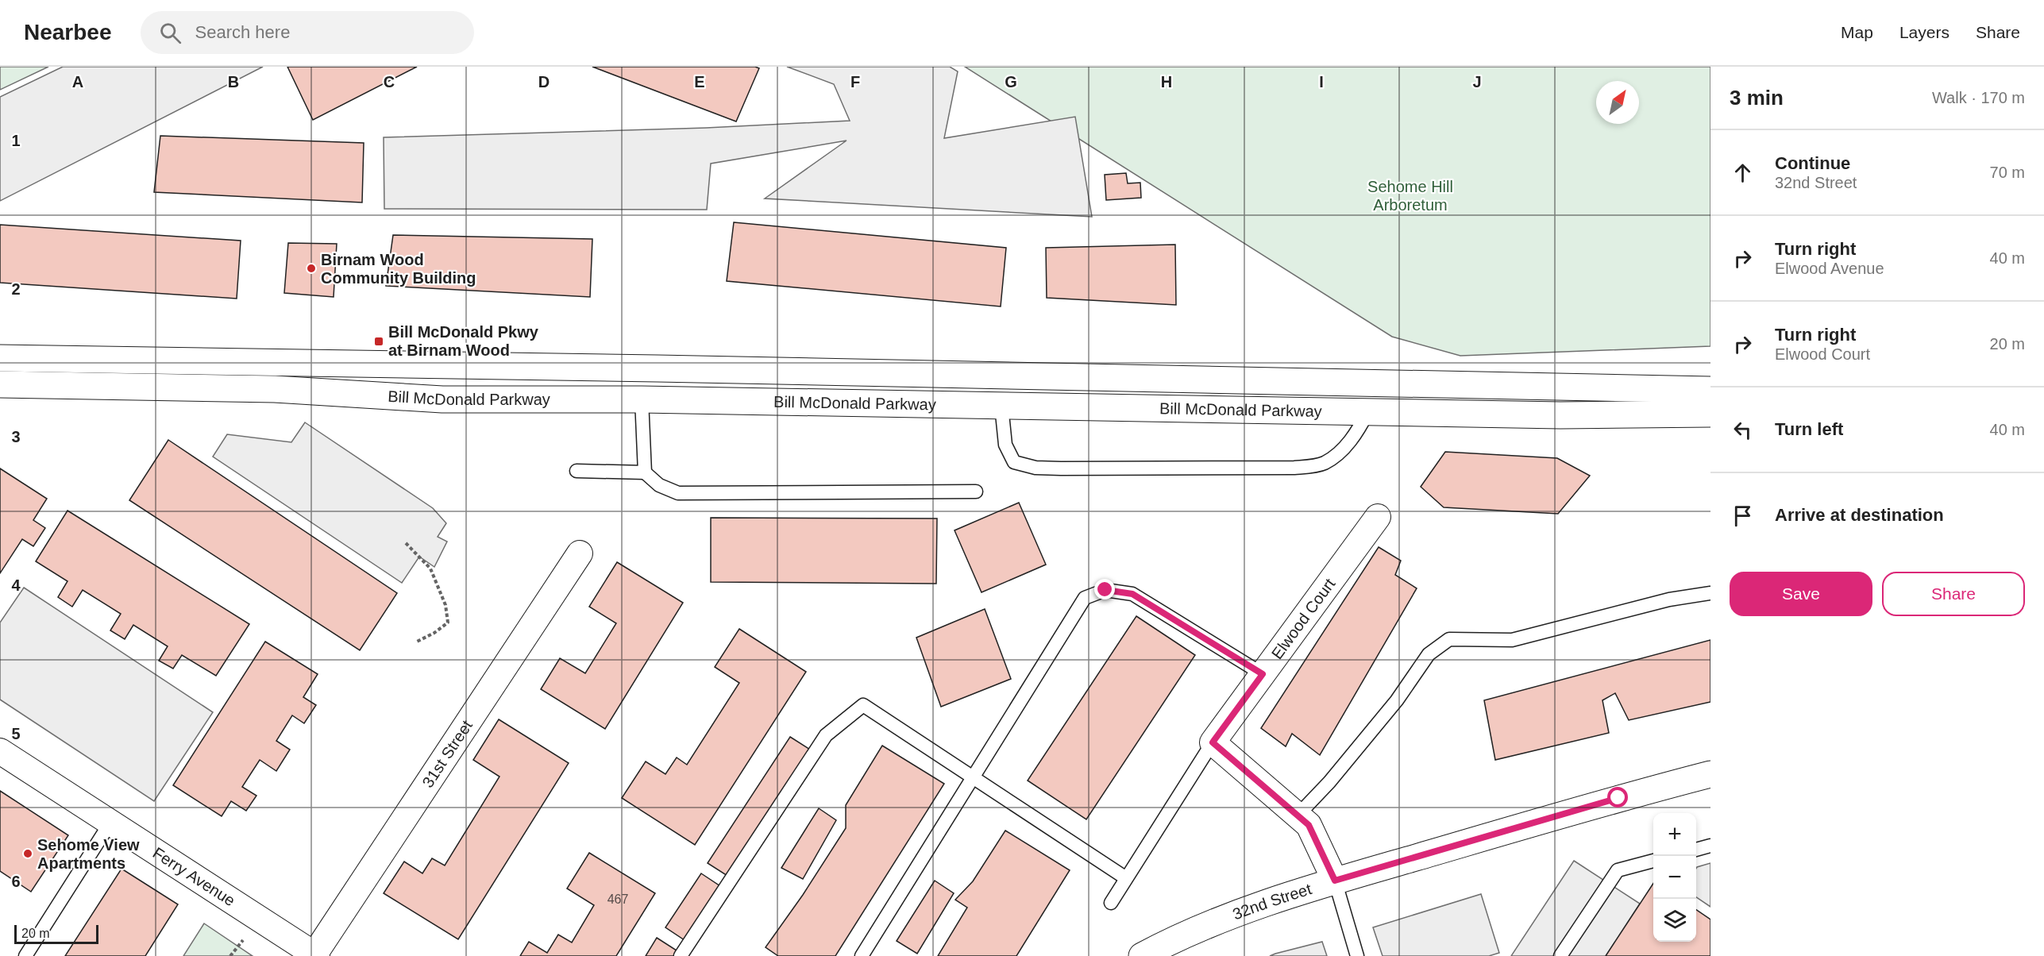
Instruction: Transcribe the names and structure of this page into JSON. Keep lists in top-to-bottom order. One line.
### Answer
{"streets":{"main road":["Bill McDonald Parkway","32nd Street"],"street":["Elwood Court","31st Street","Ferry Avenue"]},"crossings":[["31st Street","Ferry Avenue"]],"parks":["Sehome Hill Arboretum"],"places":{"other":["Birnam Wood Community Building","Sehome View Apartments"],"transit":["Bill McDonald Pkwy at Birnam Wood"]},"house_numbers":["467"],"scale_bar":"20 m","north":"top right","page":{"header":"Nearbee","search":"Search here","nav":["Map","Layers","Share"],"heading":["3 min","Walk · 170 m"],"list":[["Continue","32nd Street","70 m"],["Turn right","Elwood Avenue","40 m"],["Turn right","Elwood Court","20 m"],["Turn left","40 m"],"Arrive at destination"],"buttons":["Save","Share"],"map_buttons":["+","−"],"scale":"20 m"},"grid":{"columns":["A","B","C","D","E","F","G","H","I","J"],"rows":["1","2","3","4","5","6"]}}
